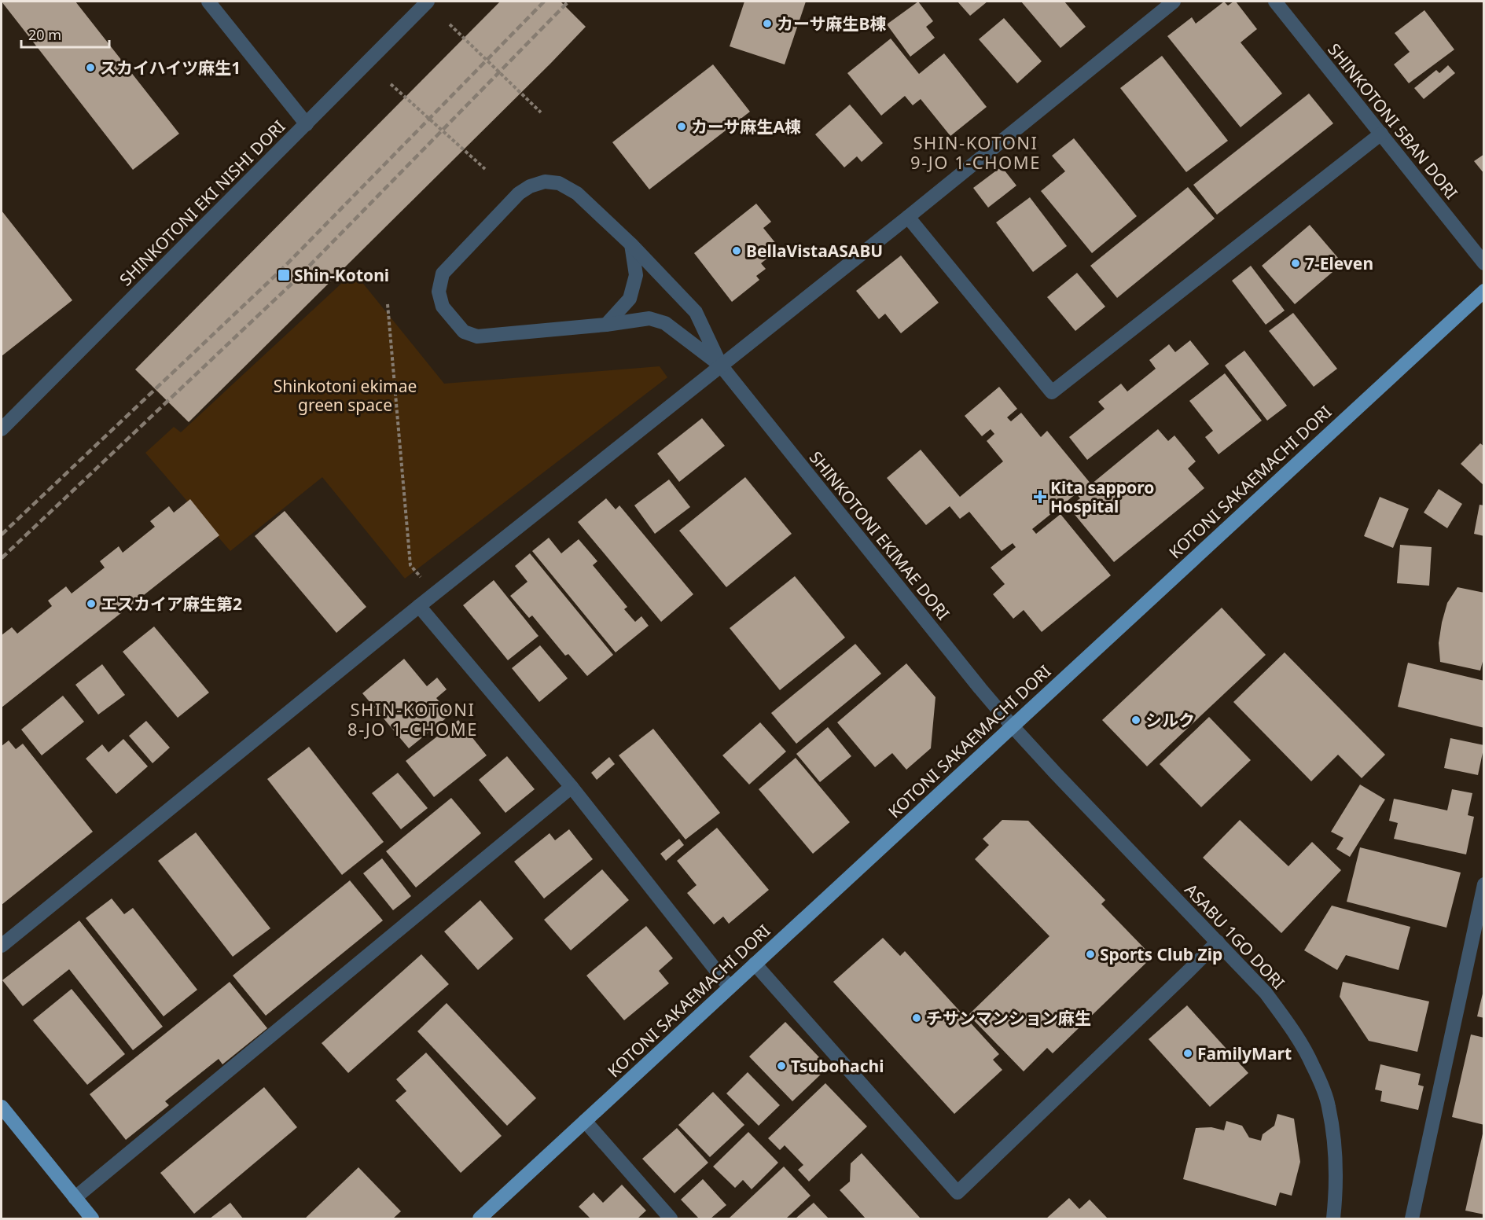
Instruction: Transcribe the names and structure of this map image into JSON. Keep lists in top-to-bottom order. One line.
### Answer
{"streets":{"main road":["KOTONI SAKAEMACHI DORI"],"street":["SHINKOTONI 5BAN DORI","SHINKOTONI EKI NISHI DORI","SHINKOTONI EKIMAE DORI","ASABU 1GO DORI"]},"crossings":[["KOTONI SAKAEMACHI DORI","SHINKOTONI EKIMAE DORI"],["KOTONI SAKAEMACHI DORI","ASABU 1GO DORI"],["SHINKOTONI EKIMAE DORI","ASABU 1GO DORI"]],"districts":["SHIN-KOTONI 9-JO 1-CHOME","SHIN-KOTONI 8-JO 1-CHOME"],"parks":["Shinkotoni ekimae green space"],"places":{"other":["カーサ麻生B棟","スカイハイツ麻生1","カーサ麻生A棟","BellaVistaASABU","7-Eleven","エスカイア麻生第2","シルク","Sports Club Zip","チサンマンション麻生","FamilyMart","Tsubohachi"],"transit":["Shin-Kotoni"],"health":["Kita sapporo Hospital"]},"scale_bar":"20 m"}
